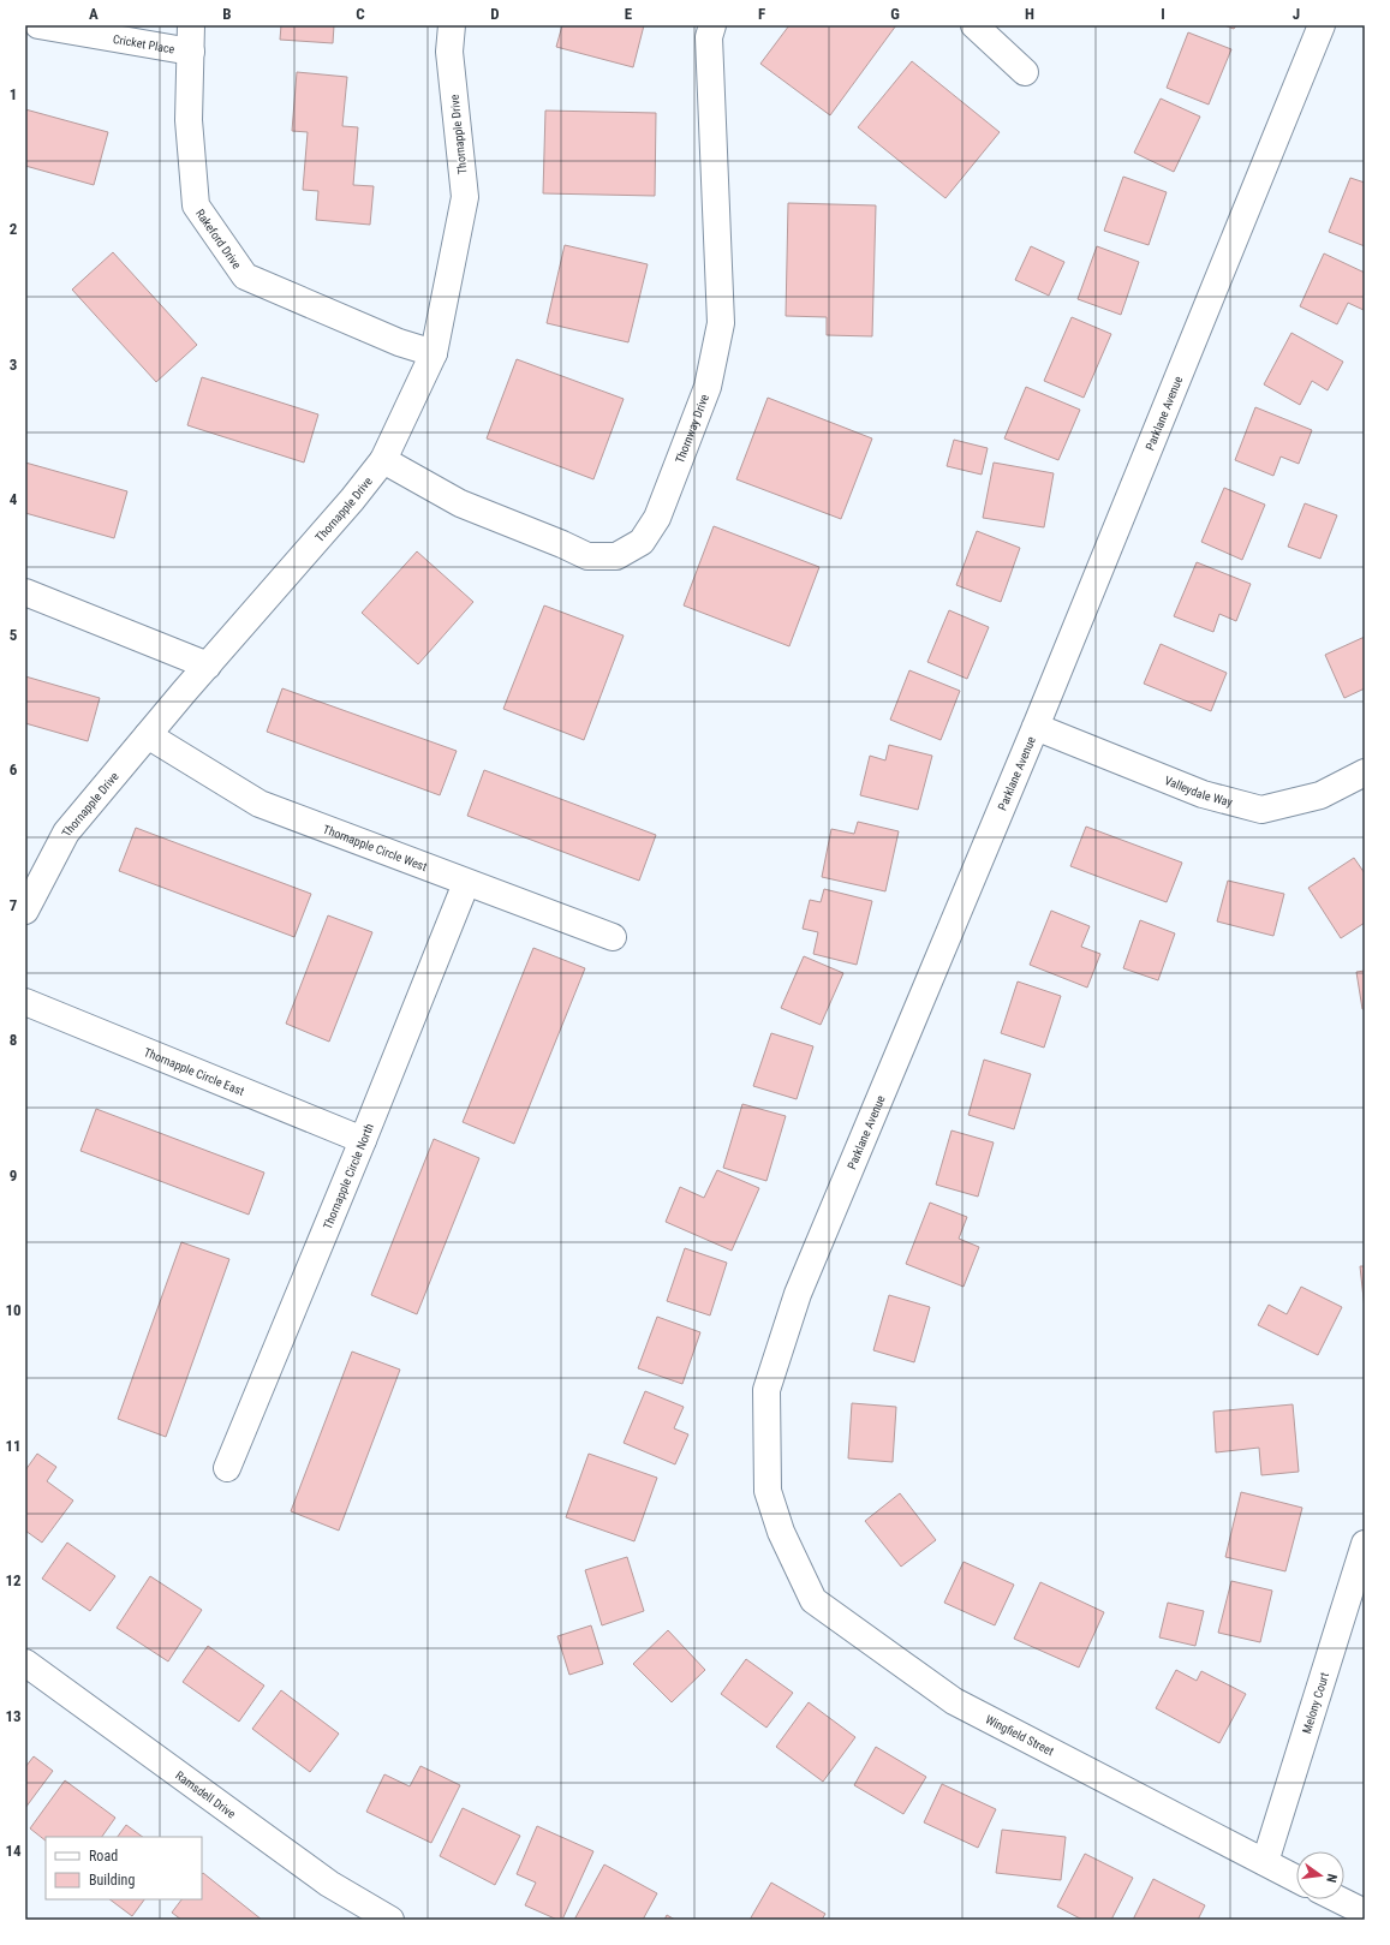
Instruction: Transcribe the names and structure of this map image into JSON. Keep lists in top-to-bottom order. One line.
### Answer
{"streets":{"street":["Cricket Place","Thornapple Drive","Rakeford Drive","Parklane Avenue","Thornway Drive","Valleydale Way","Thornapple Circle West","Thornapple Circle East","Thornapple Circle North","Melony Court","Wingfield Street","Ramsdell Drive"]},"crossings":[["Cricket Place","Rakeford Drive"],["Thornapple Drive","Rakeford Drive"],["Thornapple Drive","Thornway Drive"],["Thornapple Drive","Thornapple Circle West"],["Parklane Avenue","Valleydale Way"],["Parklane Avenue","Wingfield Street"],["Thornapple Circle West","Thornapple Circle North"],["Thornapple Circle East","Thornapple Circle North"],["Melony Court","Wingfield Street"]],"legend":["Road","Building"],"north":"right","grid":{"columns":["A","B","C","D","E","F","G","H","I","J"],"rows":["1","2","3","4","5","6","7","8","9","10","11","12","13","14"]}}
